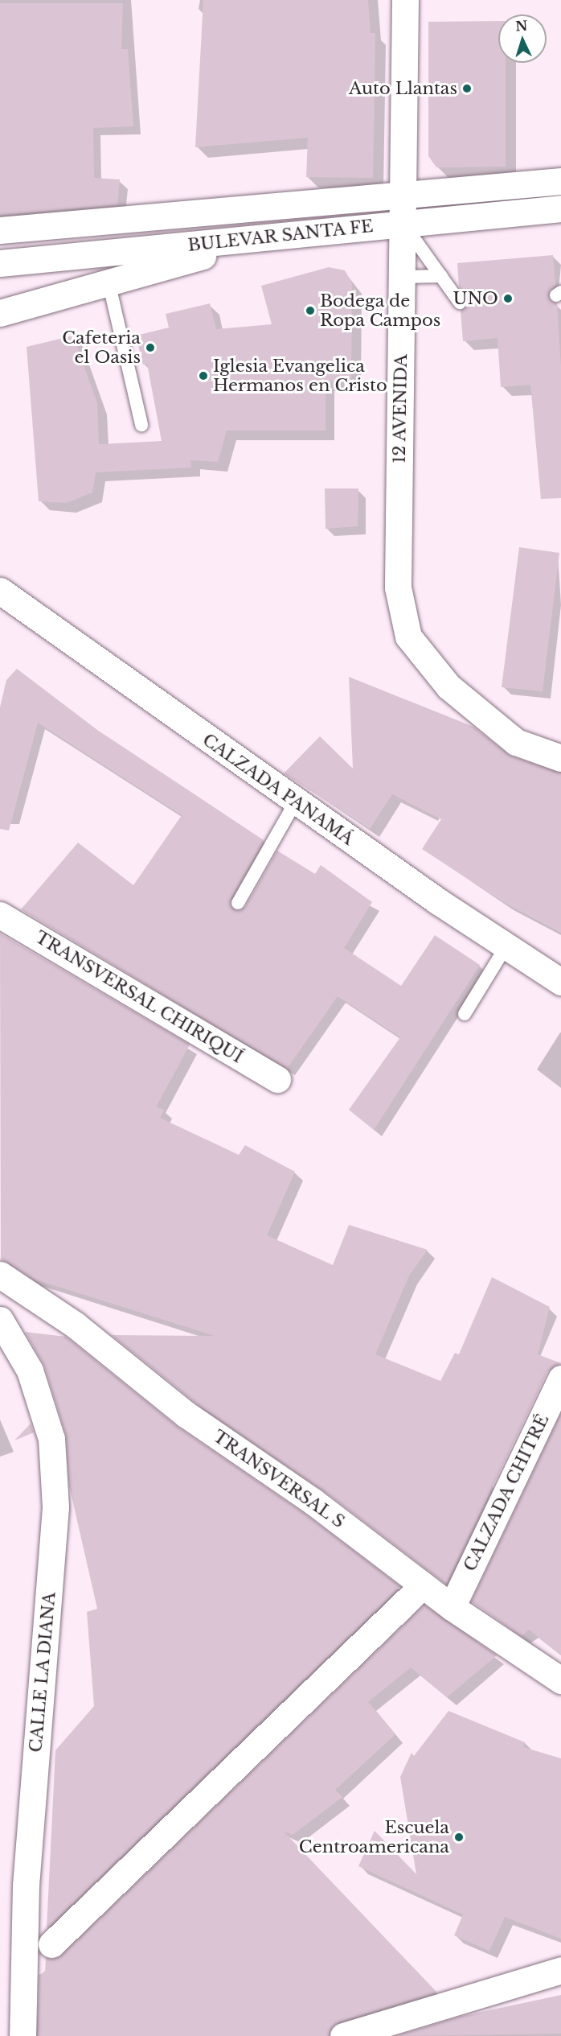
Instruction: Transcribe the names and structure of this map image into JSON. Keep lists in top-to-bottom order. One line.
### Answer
{"streets":{"street":["BULEVAR SANTA FE","12 AVENIDA","CALZADA PANAMÁ","TRANSVERSAL CHIRIQUÍ","TRANSVERSAL S","CALZADA CHITRÉ","CALLE LA DIANA"]},"crossings":[["BULEVAR SANTA FE","12 AVENIDA"],["TRANSVERSAL S","CALZADA CHITRÉ"]],"places":["Auto Llantas","UNO","Bodega de Ropa Campos","Cafeteria el Oasis","Iglesia Evangelica Hermanos en Cristo","Escuela Centroamericana"],"north":"top"}
